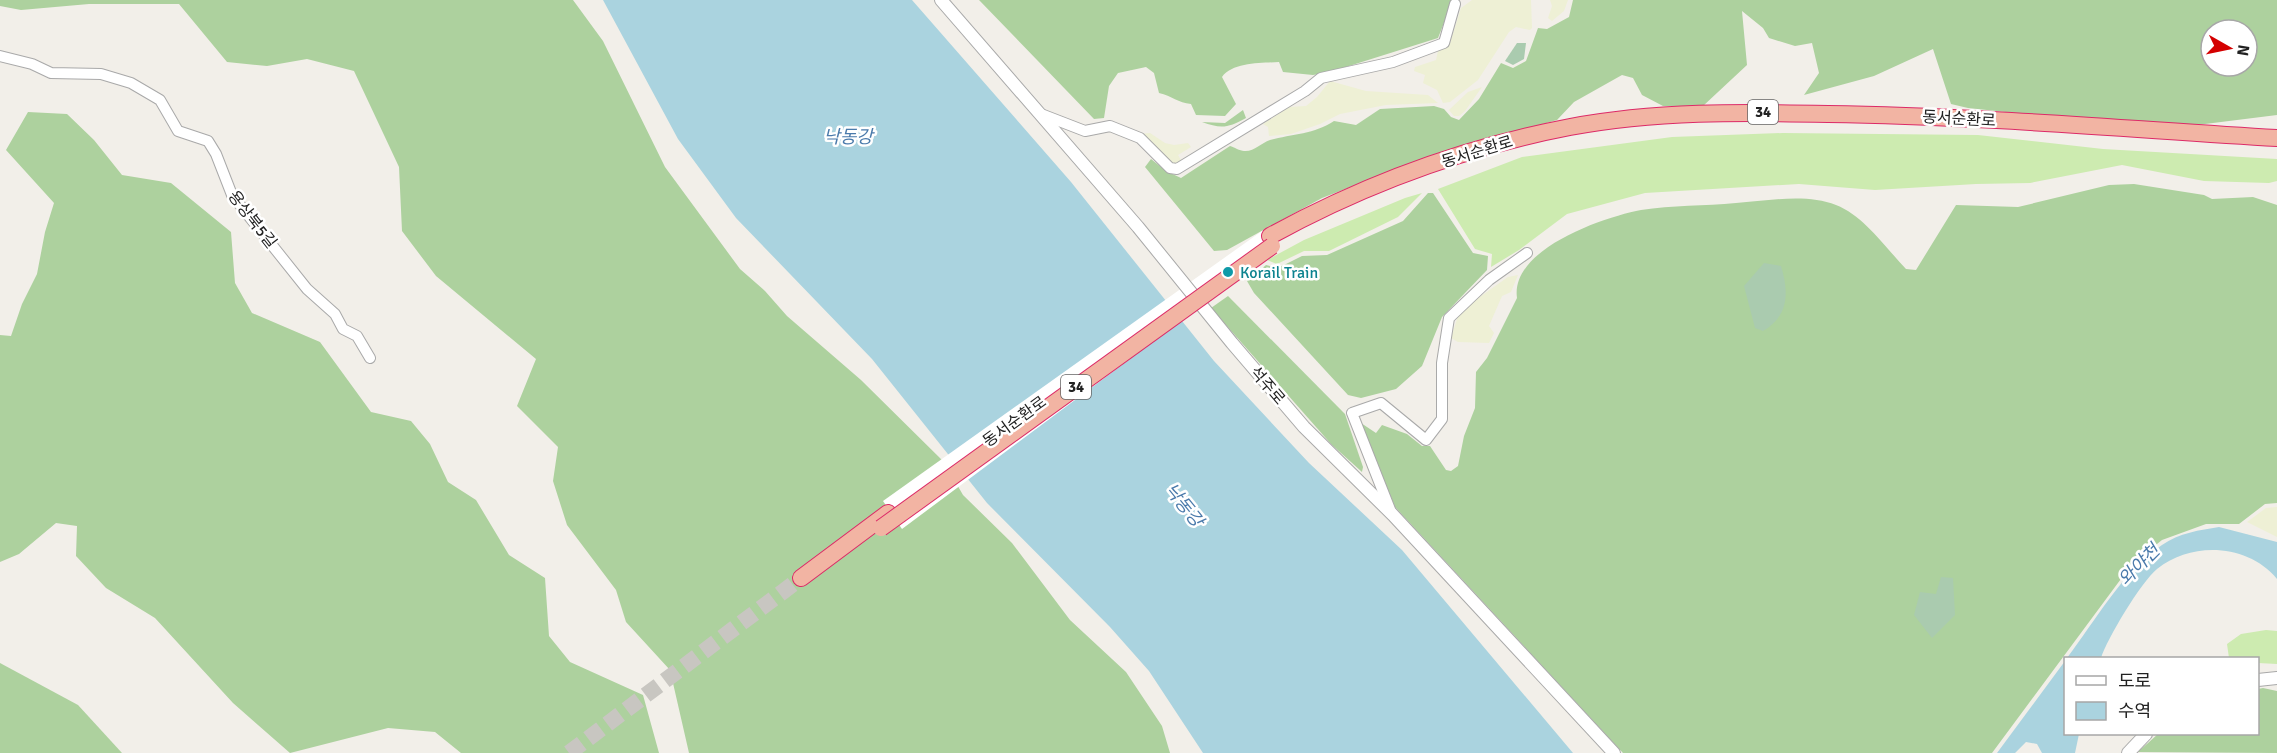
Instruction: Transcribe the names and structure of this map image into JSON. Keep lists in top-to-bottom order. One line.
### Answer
{"streets":{"highway":["34","동서순환로"],"street":["용상북5길","석주로"]},"water":["낙동강","와야천"],"places":["Korail Train"],"legend":["도로","수역"],"north":"right"}
